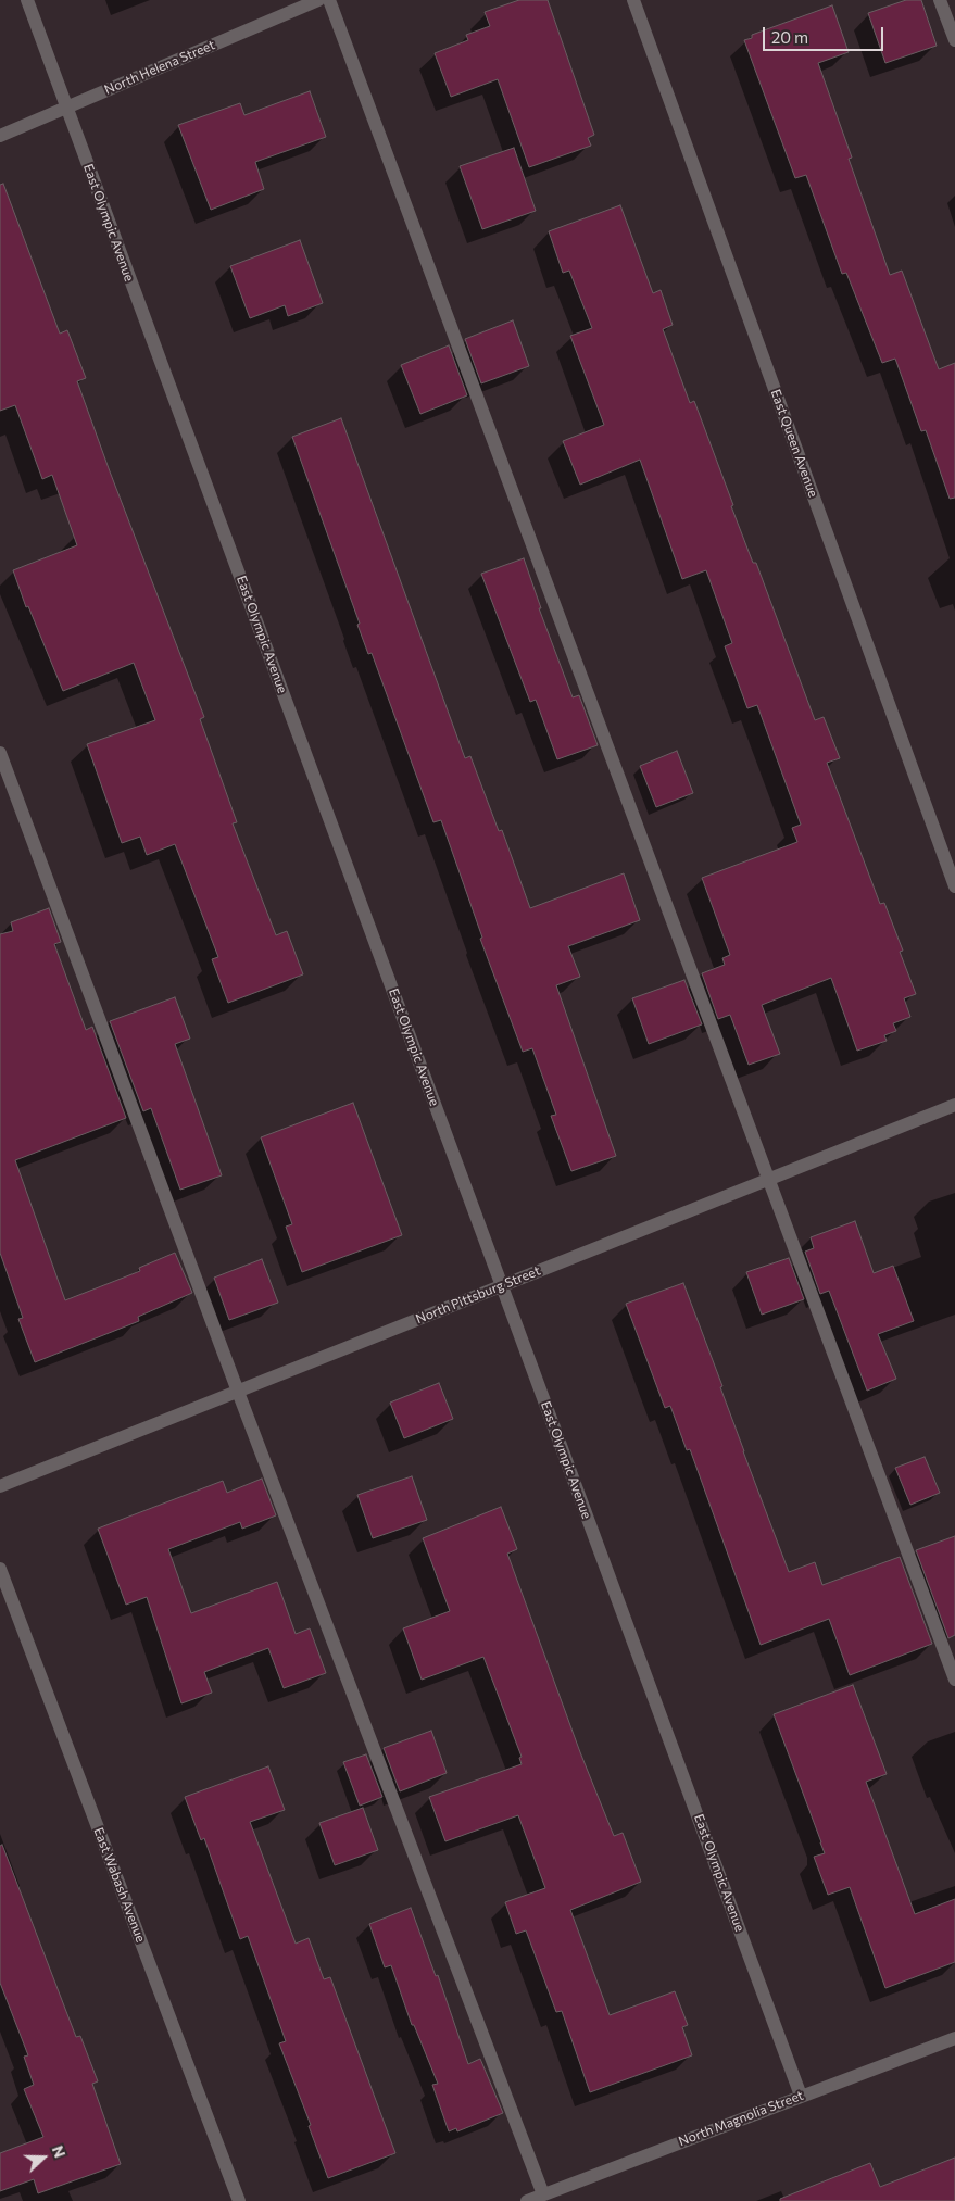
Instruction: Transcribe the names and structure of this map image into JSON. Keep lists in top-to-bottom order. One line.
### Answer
{"streets":{"street":["North Helena Street","East Olympic Avenue","East Queen Avenue","North Pittsburg Street","East Wabash Avenue","North Magnolia Street"]},"crossings":[["North Helena Street","East Olympic Avenue"],["East Olympic Avenue","North Pittsburg Street"],["East Olympic Avenue","North Magnolia Street"]],"scale_bar":"20 m","north":"right"}
